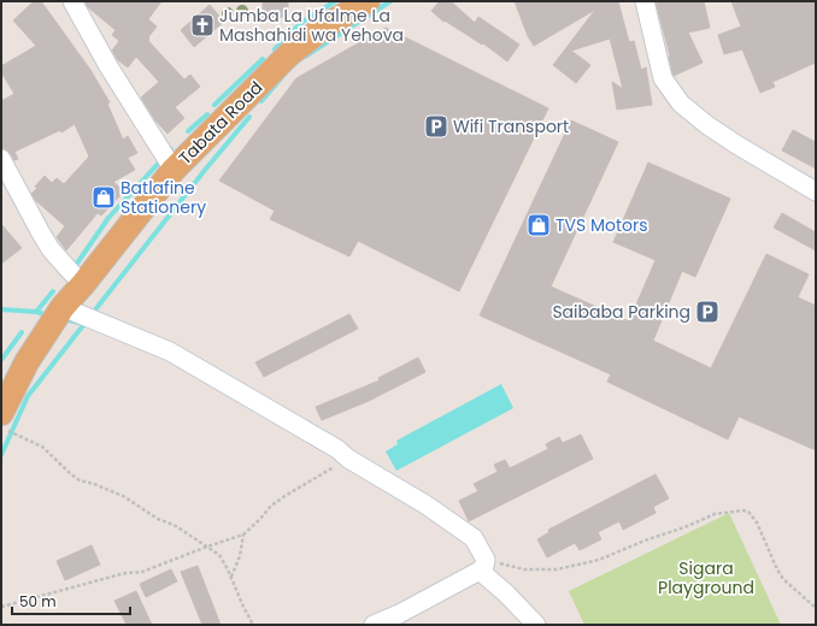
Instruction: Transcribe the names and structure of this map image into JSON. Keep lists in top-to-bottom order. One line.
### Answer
{"streets":{"main road":["Tabata Road"]},"parks":["Sigara Playground"],"places":{"church":["Jumba La Ufalme La Mashahidi wa Yehova"],"parking":["Wifi Transport","Saibaba Parking"],"shop":["Batlafine Stationery","TVS Motors"]},"scale_bar":"50 m"}
